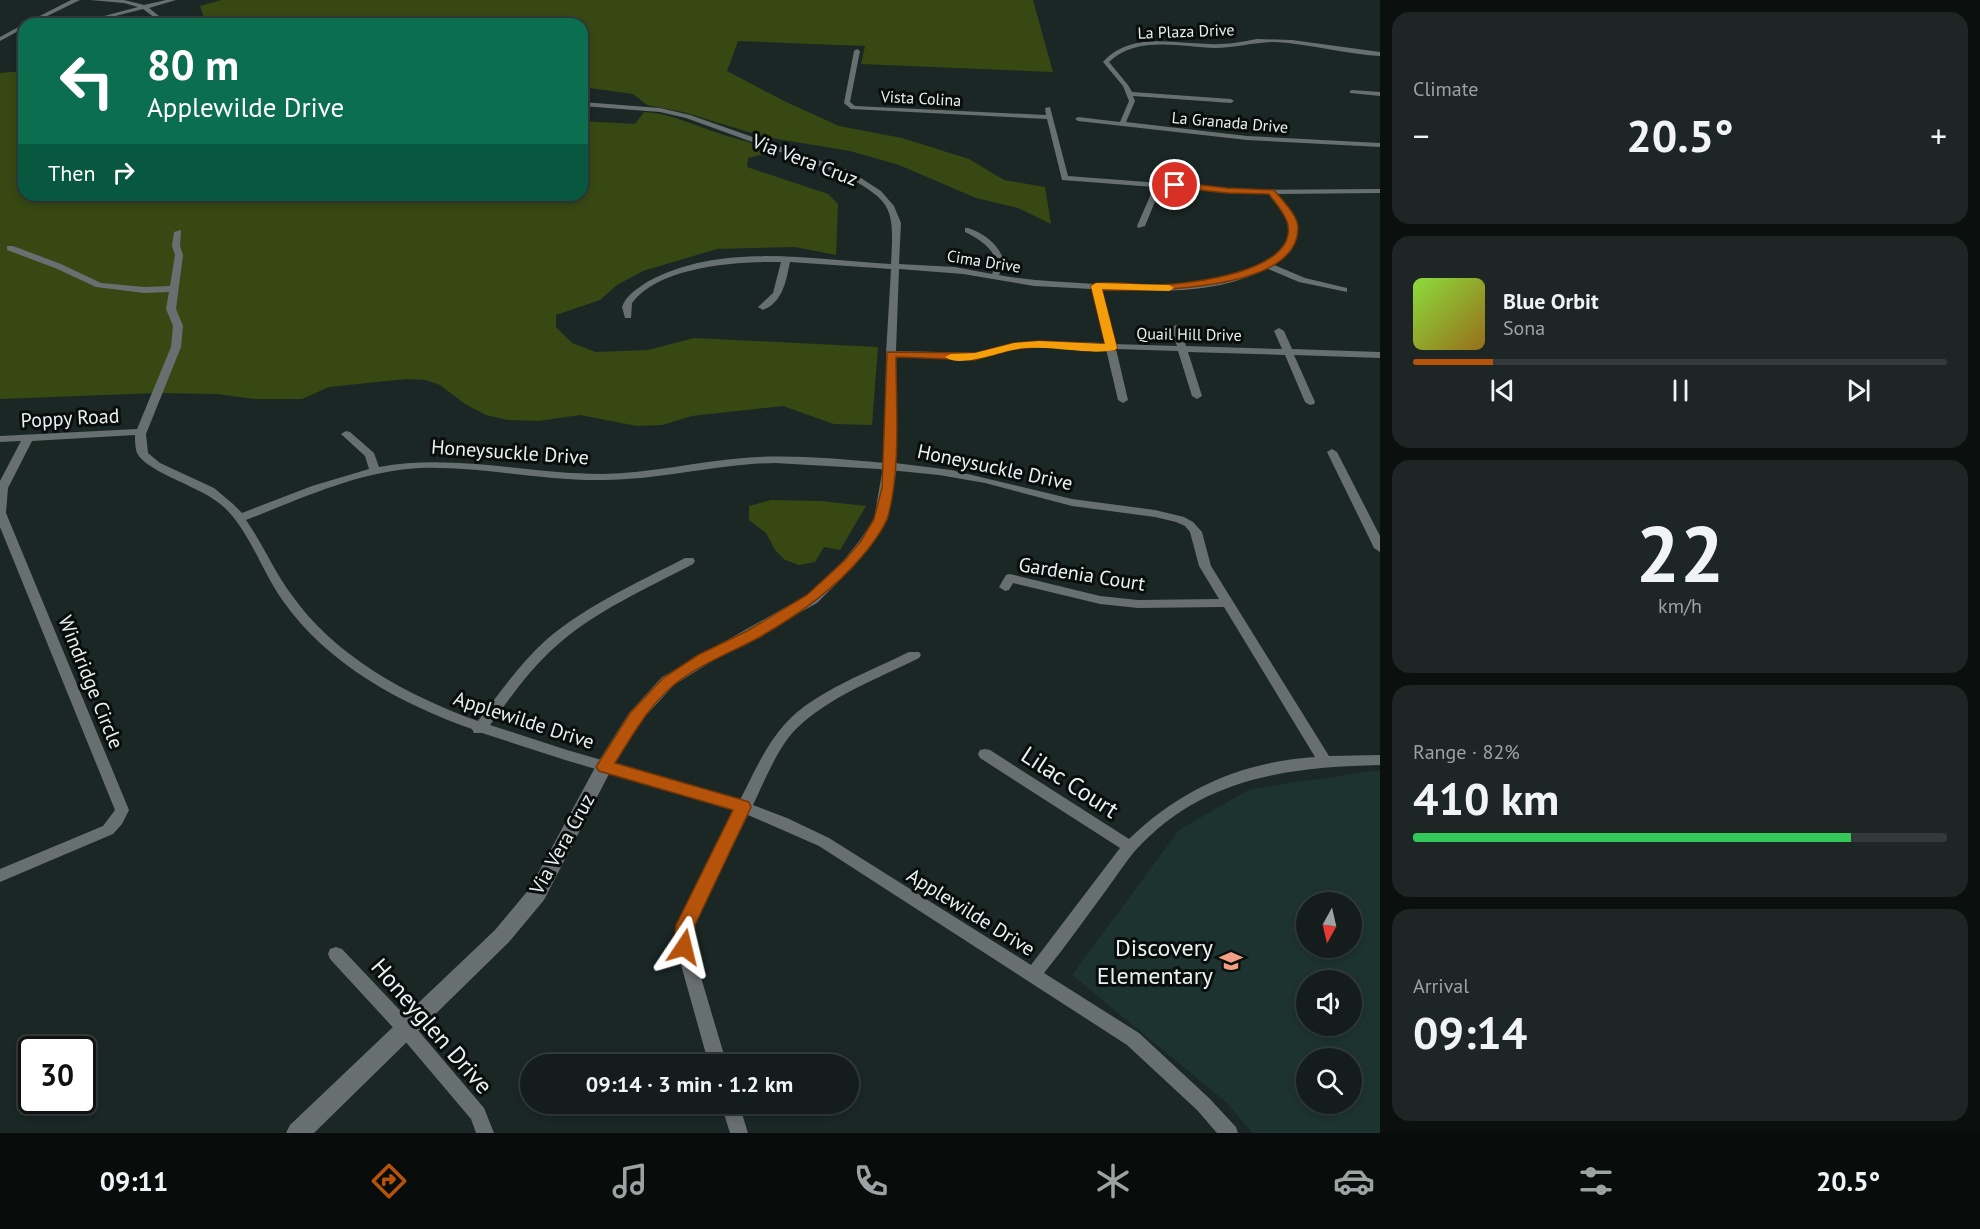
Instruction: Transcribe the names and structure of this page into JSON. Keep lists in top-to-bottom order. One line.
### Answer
{"streets":{"street":["La Plaza Drive","Vista Colina","La Granada Drive","Via Vera Cruz","Cima Drive","Quail Hill Drive","Poppy Road","Honeysuckle Drive","Gardenia Court","Windridge Circle","Applewilde Drive","Lilac Court","Honeyglen Drive"]},"crossings":[["Via Vera Cruz","Cima Drive"],["Via Vera Cruz","Quail Hill Drive"],["Via Vera Cruz","Honeysuckle Drive"],["Via Vera Cruz","Applewilde Drive"],["Via Vera Cruz","Honeyglen Drive"],["Poppy Road","Windridge Circle"],["Poppy Road","Applewilde Drive"],["Honeysuckle Drive","Gardenia Court"],["Honeysuckle Drive","Applewilde Drive"]],"places":{"school or university":["Discovery Elementary"]},"north":"bottom","page":{"tile":["Climate",["22","km/h"],["Range · 82%","410 km"],["Arrival","09:14"]],"turn":["80 m","Applewilde Drive"],"heat":["−","20.5°","+"],"then":"Then","song":["Blue Orbit","Sona"],"limit":"30","trip":"09:14 · 3 min · 1.2 km","tabs":["09:11","20.5°"]}}
